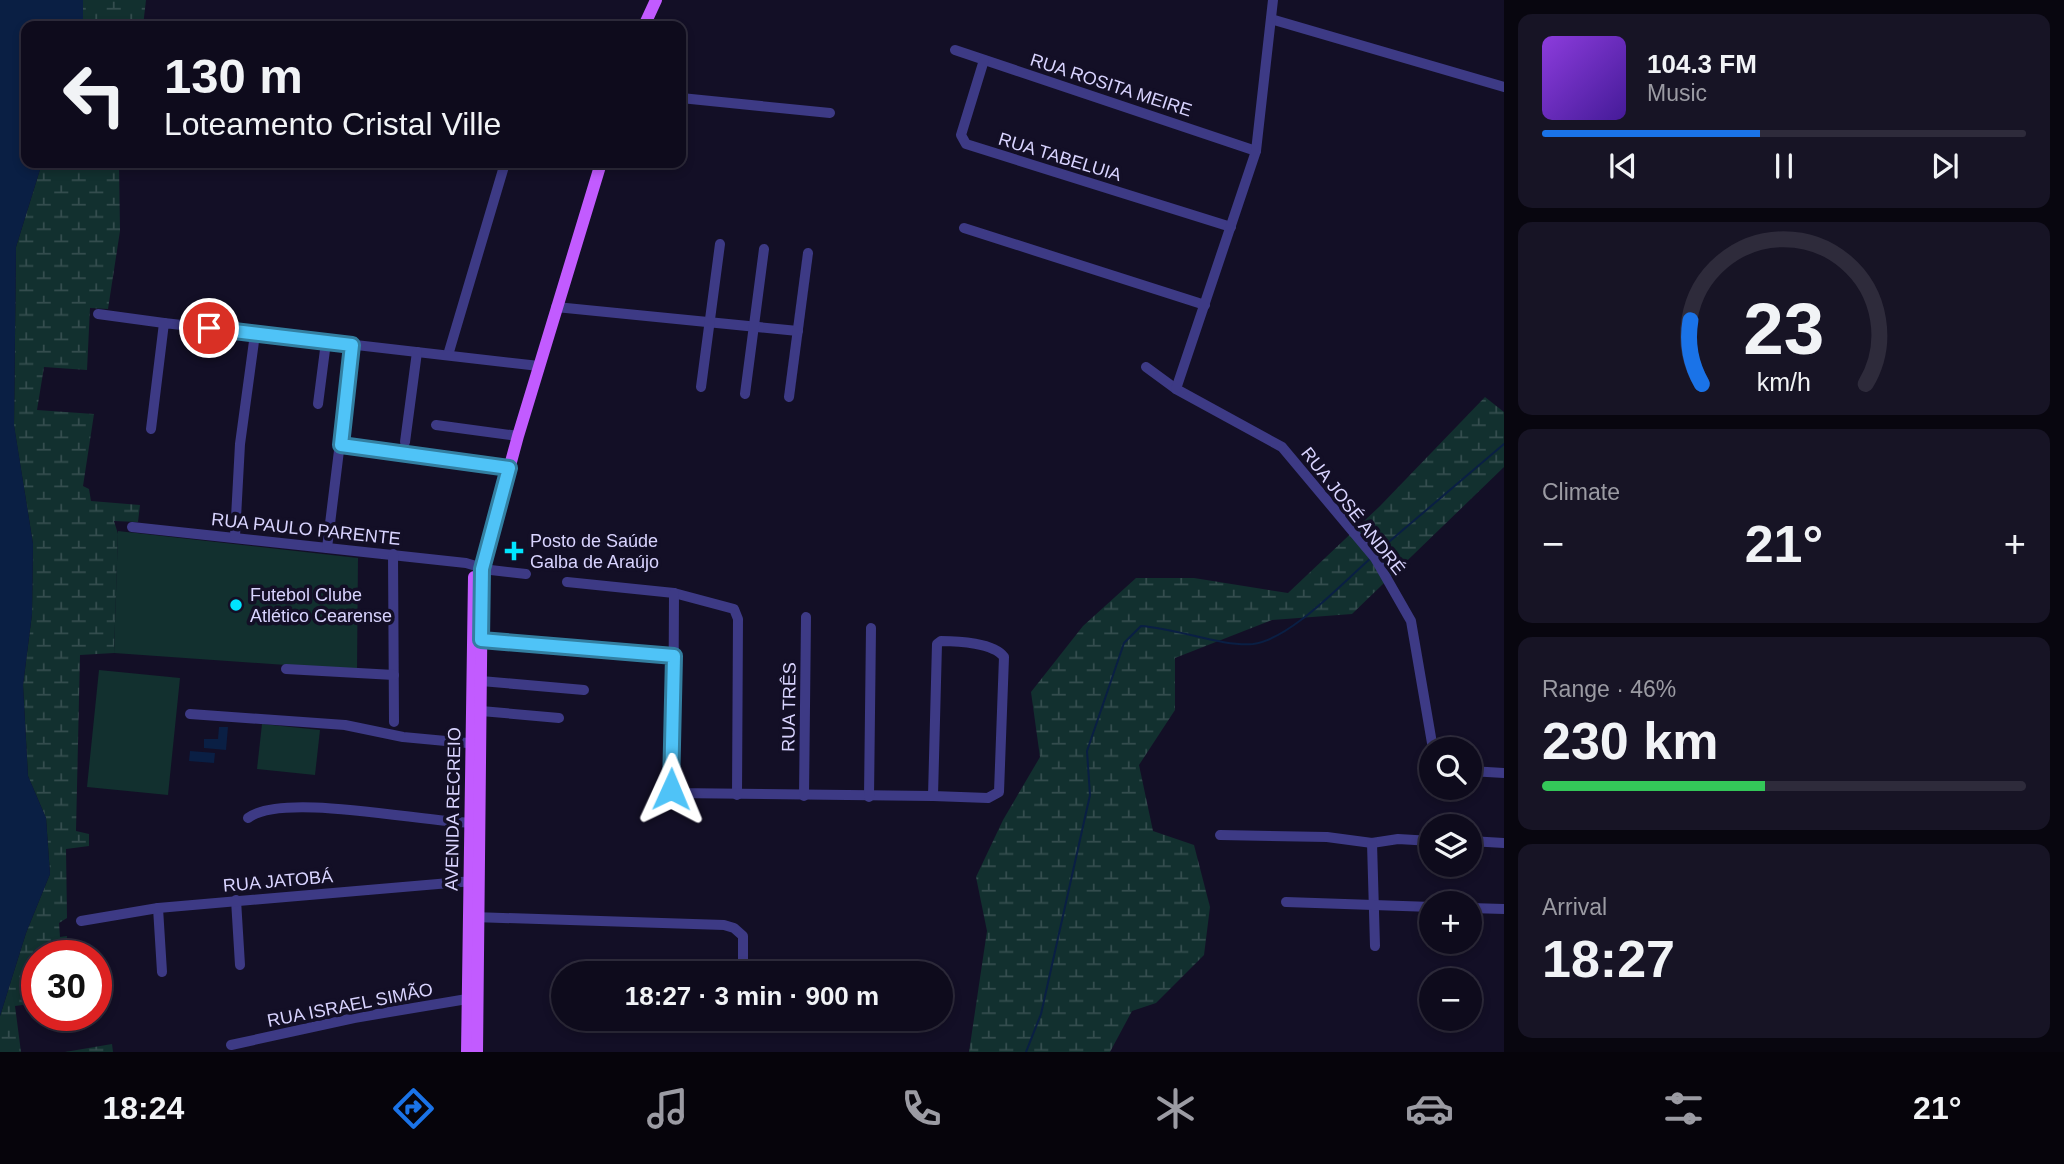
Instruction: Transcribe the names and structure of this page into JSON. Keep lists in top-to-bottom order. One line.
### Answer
{"streets":{"main road":["AVENIDA RECREIO"],"street":["RUA ROSITA MEIRE","RUA TABELUIA","RUA JOSÉ ANDRÉ","RUA PAULO PARENTE","RUA TRÊS","RUA JATOBÁ","RUA ISRAEL SIMÃO"]},"crossings":[["RUA ROSITA MEIRE","RUA TABELUIA"],["RUA PAULO PARENTE","AVENIDA RECREIO"],["AVENIDA RECREIO","RUA JATOBÁ"],["AVENIDA RECREIO","RUA ISRAEL SIMÃO"]],"places":{"health":["Posto de Saúde Galba de Araújo"],"other":["Futebol Clube Atlético Cearense"]},"page":{"turn":["130 m","Loteamento Cristal Ville"],"song":["104.3 FM","Music"],"tile":["Climate",["Range · 46%","230 km"],["Arrival","18:27"]],"heat":["−","21°","+"],"map_buttons":["+","−"],"limit":"30","trip":"18:27 · 3 min · 900 m","tabs":["18:24","21°"],"gauge":["23","km/h"]}}
